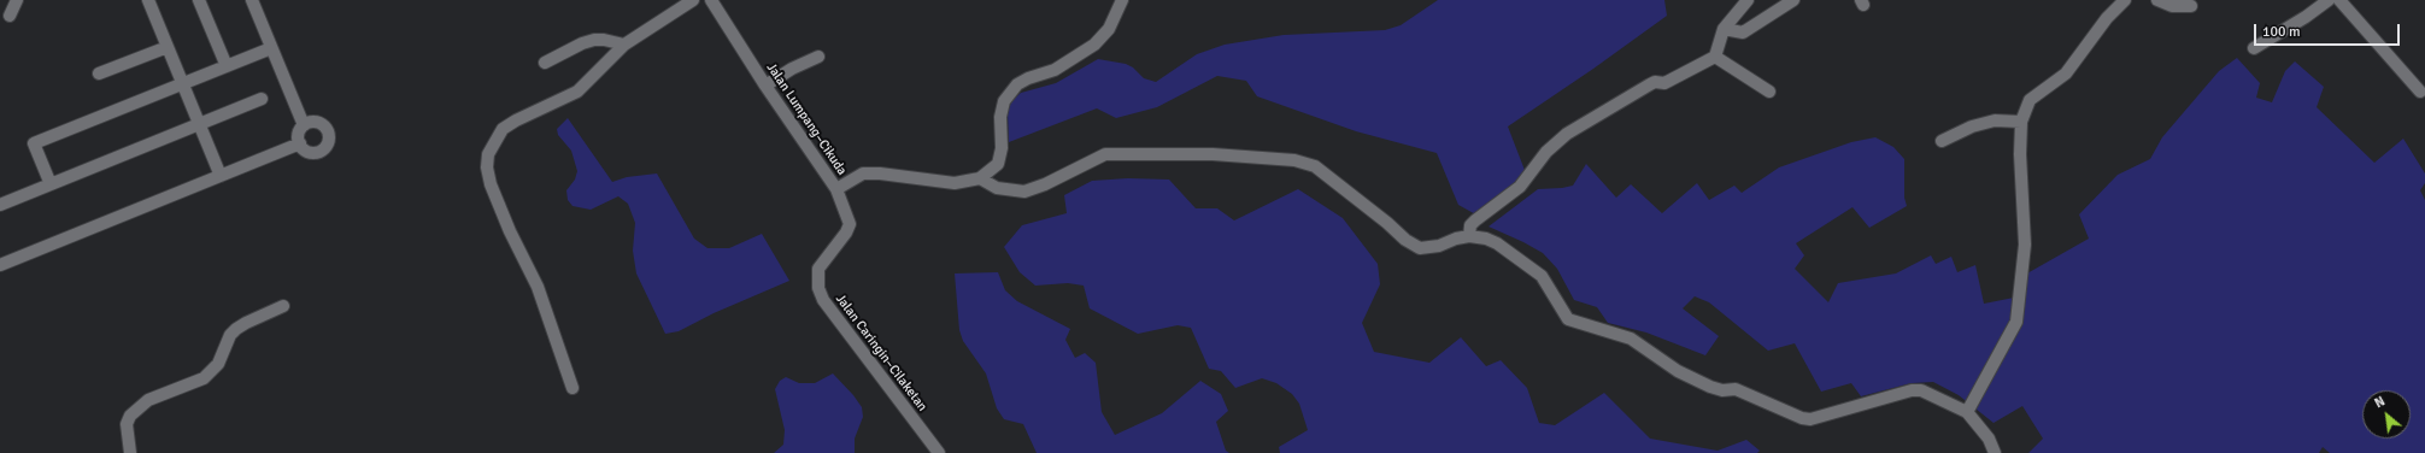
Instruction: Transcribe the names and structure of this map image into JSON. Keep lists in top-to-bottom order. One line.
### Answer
{"streets":{"street":["Jalan Lumpang–Cikuda","Jalan Caringin–Cilaketan"]},"crossings":[["Jalan Lumpang–Cikuda","Jalan Caringin–Cilaketan"]],"scale_bar":"100 m","north":"top left"}
